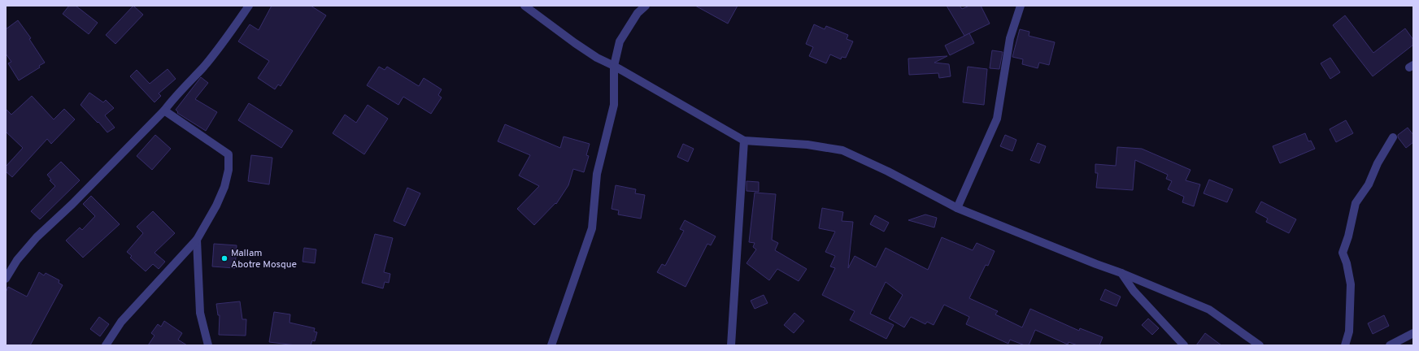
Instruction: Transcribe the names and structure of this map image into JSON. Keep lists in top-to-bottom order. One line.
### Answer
{"places":["Mallam Abotre Mosque"]}
